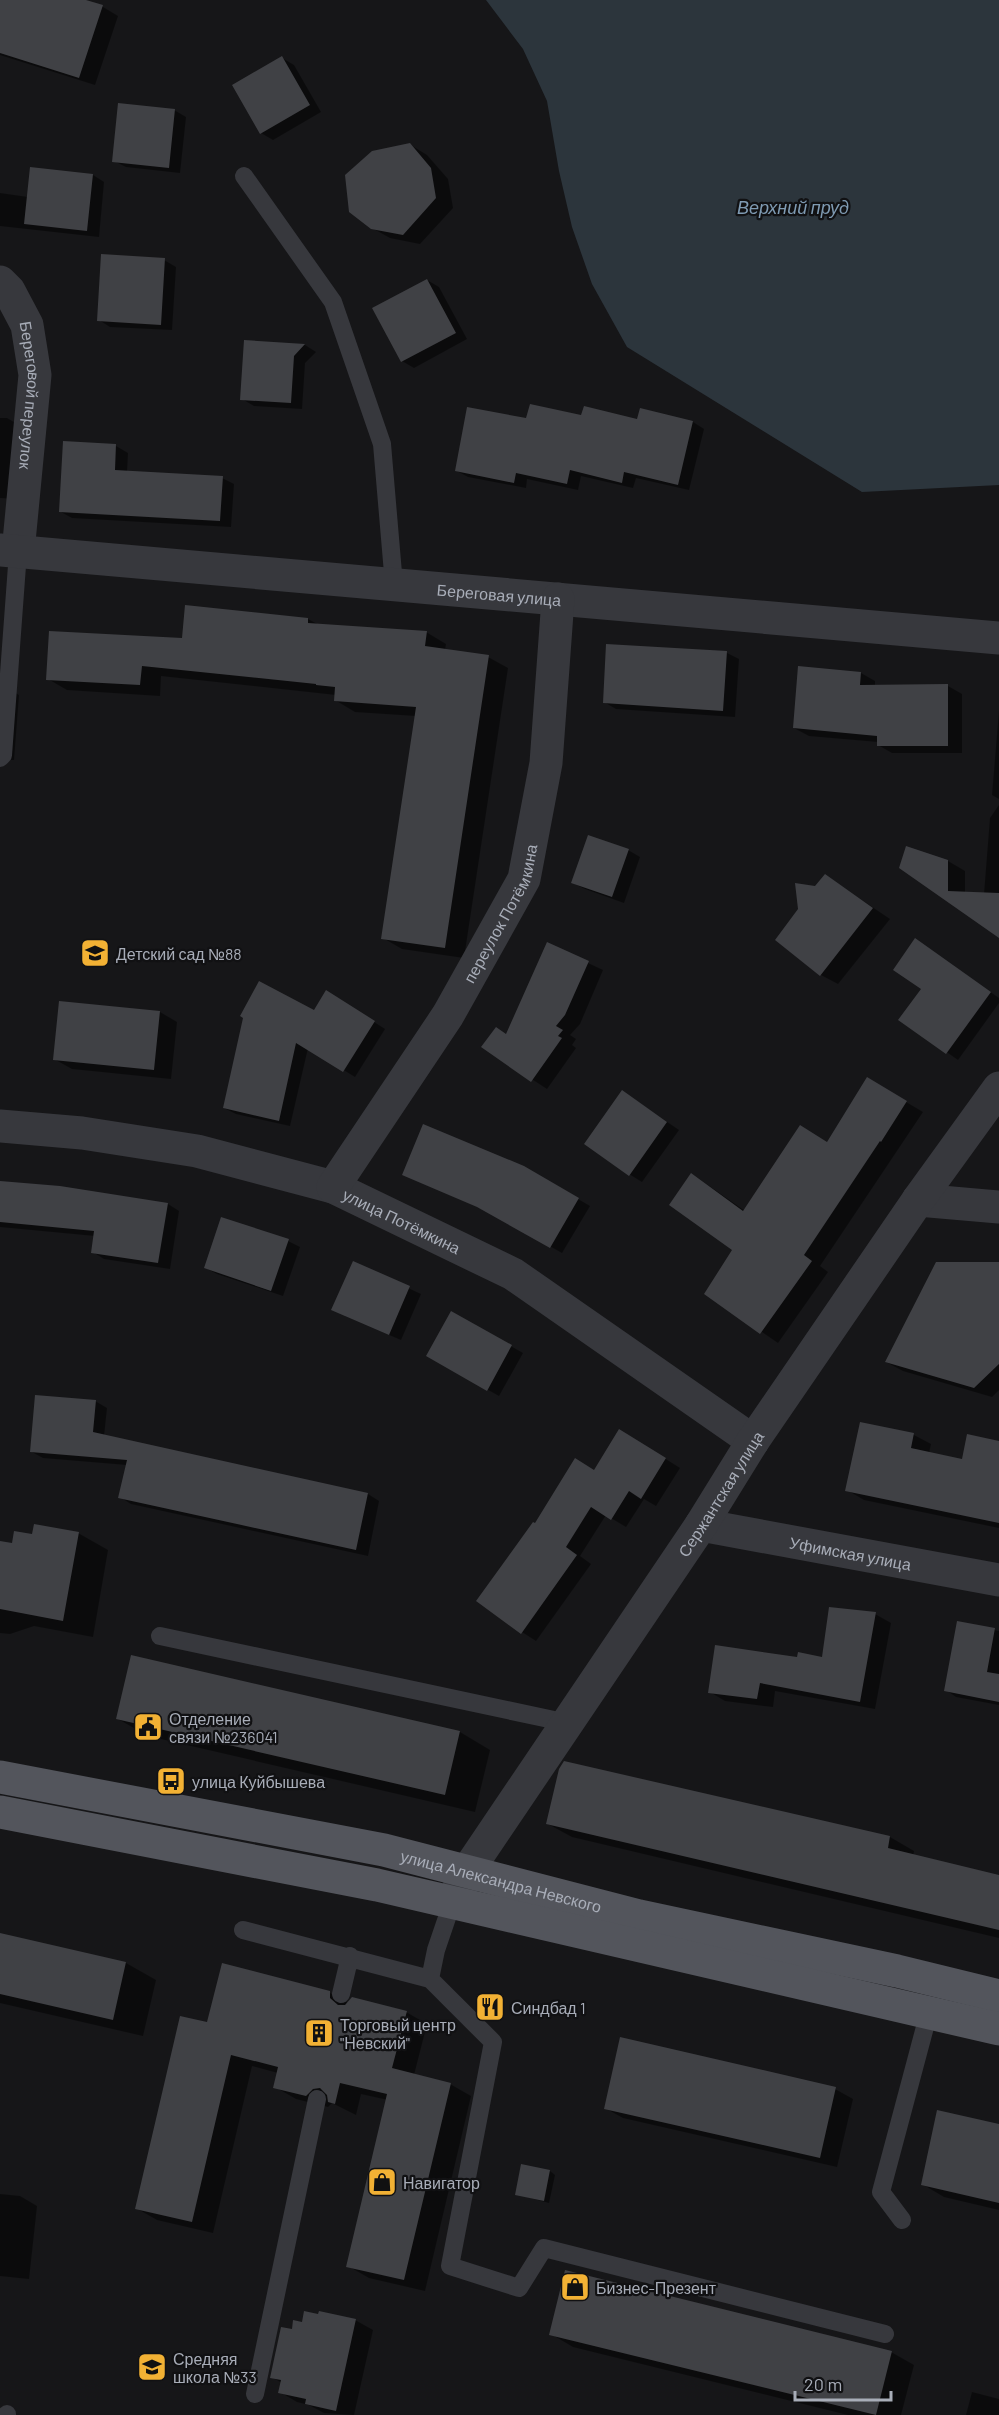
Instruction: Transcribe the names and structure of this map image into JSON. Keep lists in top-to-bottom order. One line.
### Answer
{"streets":{"main road":["улица Александра Невского"],"street":["Береговой переулок","Береговая улица","переулок Потёмкина","улица Потёмкина","Сержантская улица","Уфимская улица"]},"crossings":[["Береговой переулок","Береговая улица"],["Береговая улица","переулок Потёмкина"],["переулок Потёмкина","улица Потёмкина"],["улица Потёмкина","Сержантская улица"],["Сержантская улица","Уфимская улица"],["Сержантская улица","улица Александра Невского"]],"water":["Верхний пруд"],"places":{"school or university":["Детский сад №88","Средняя школа №33"],"public building":["Отделение связи №236041"],"bus stop":["улица Куйбышева"],"restaurant":["Синдбад 1"],"building":["Торговый центр \"Невский\""],"shop":["Навигатор","Бизнес-Презент"]},"scale_bar":"20 m"}
